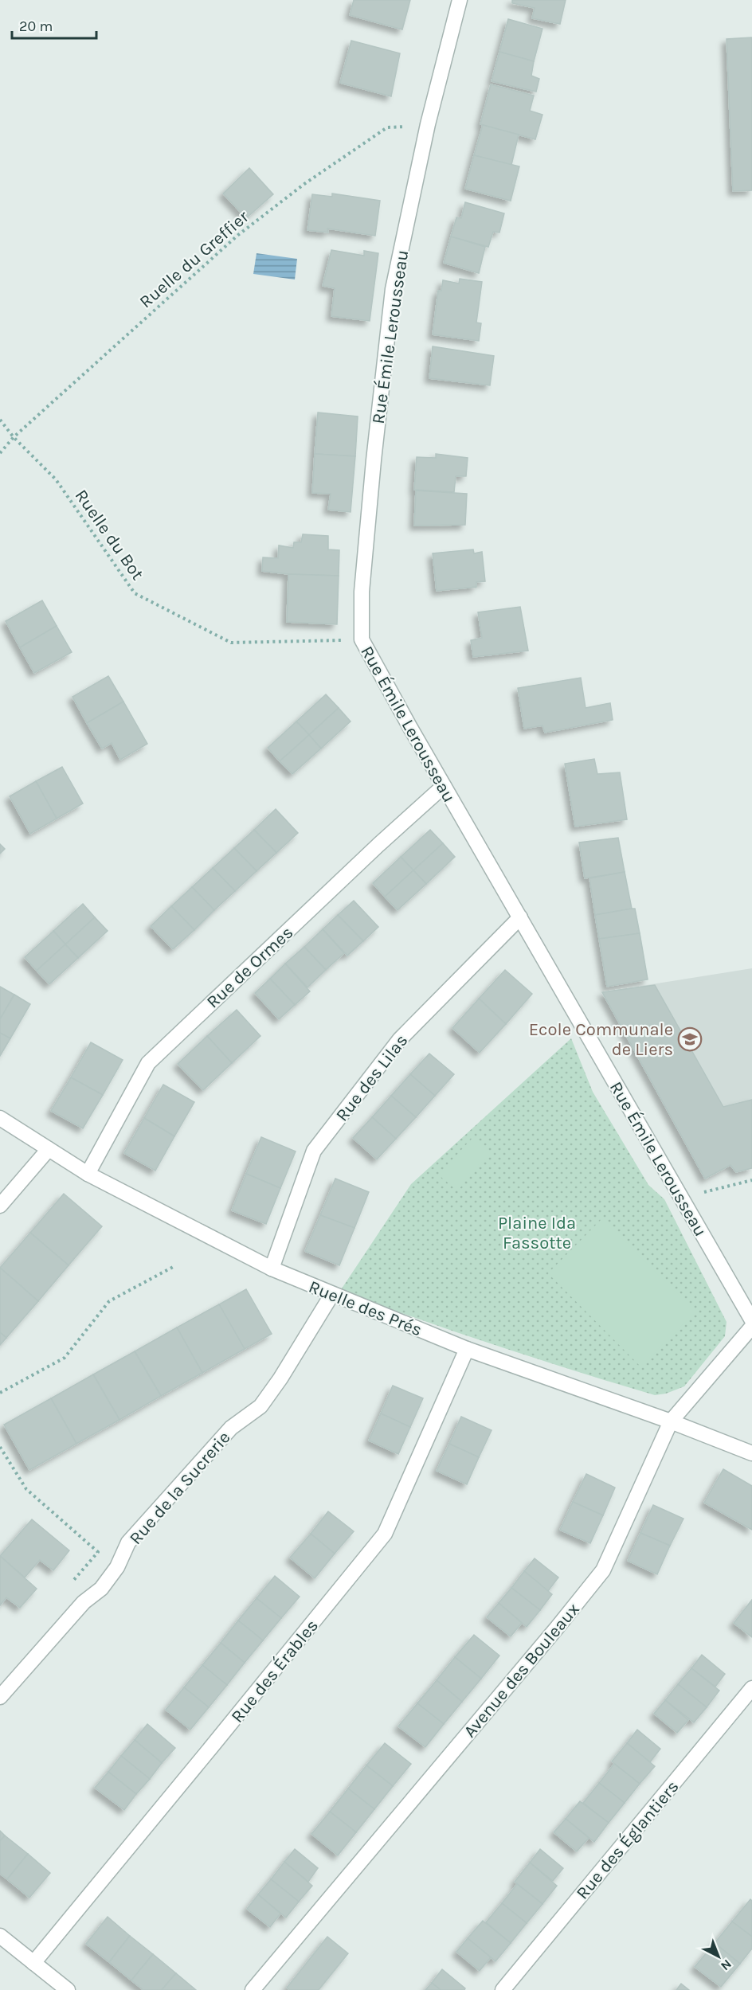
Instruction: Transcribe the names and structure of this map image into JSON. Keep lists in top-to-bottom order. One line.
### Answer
{"streets":{"street":["Rue Émile Lerousseau","Rue de Ormes","Rue des Lilas","Ruelle des Prés","Rue de la Sucrerie","Avenue des Bouleaux","Rue des Érables","Rue des Églantiers"],"path":["Ruelle du Greffier","Ruelle du Bot"]},"crossings":[["Ruelle du Greffier","Rue Émile Lerousseau"],["Ruelle du Greffier","Ruelle du Bot"],["Rue Émile Lerousseau","Ruelle du Bot"],["Rue Émile Lerousseau","Rue de Ormes"],["Rue Émile Lerousseau","Rue des Lilas"],["Rue de Ormes","Ruelle des Prés"],["Rue des Lilas","Ruelle des Prés"],["Ruelle des Prés","Rue de la Sucrerie"],["Ruelle des Prés","Avenue des Bouleaux"],["Ruelle des Prés","Rue des Érables"]],"parks":["Plaine Ida Fassotte"],"places":{"school or university":["Ecole Communale de Liers"]},"scale_bar":"20 m","north":"bottom right"}
